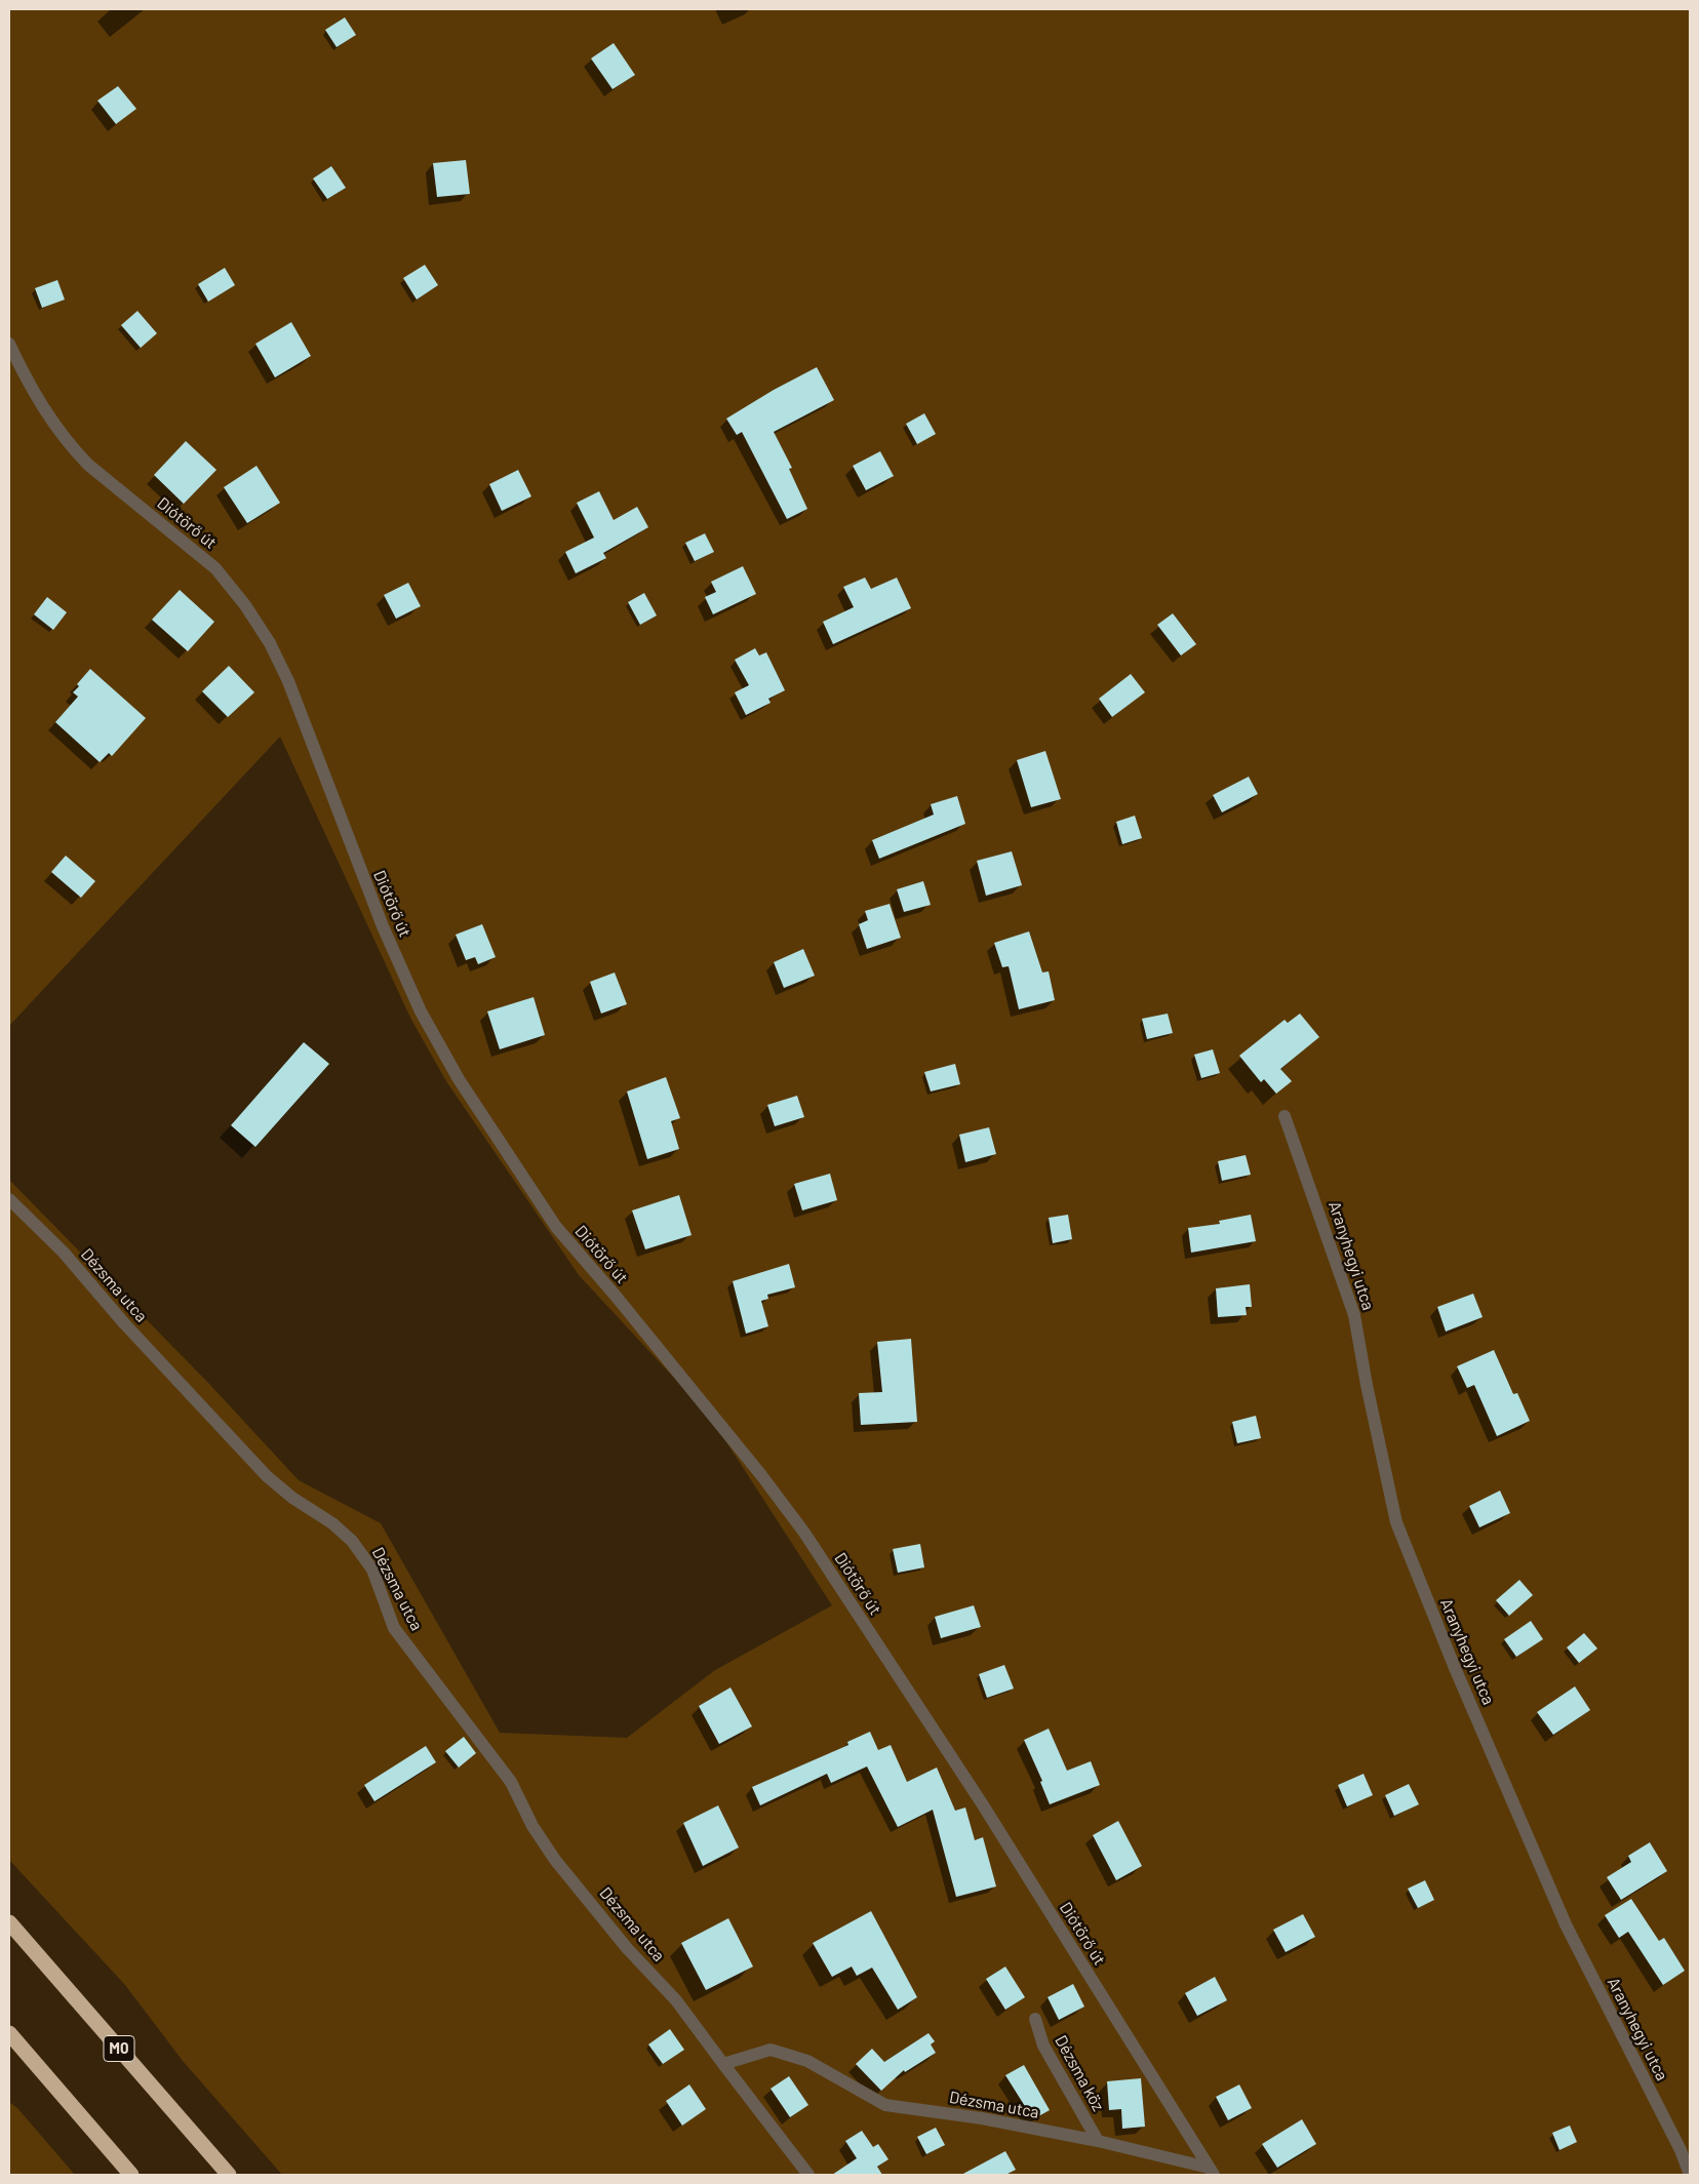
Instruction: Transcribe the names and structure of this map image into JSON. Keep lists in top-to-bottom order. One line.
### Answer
{"streets":{"highway":["M0"],"street":["Diótörő út","Aranyhegyi utca","Dézsma utca","Dézsma köz"]},"crossings":[["Diótörő út","Dézsma utca"],["Dézsma utca","Dézsma köz"]]}
